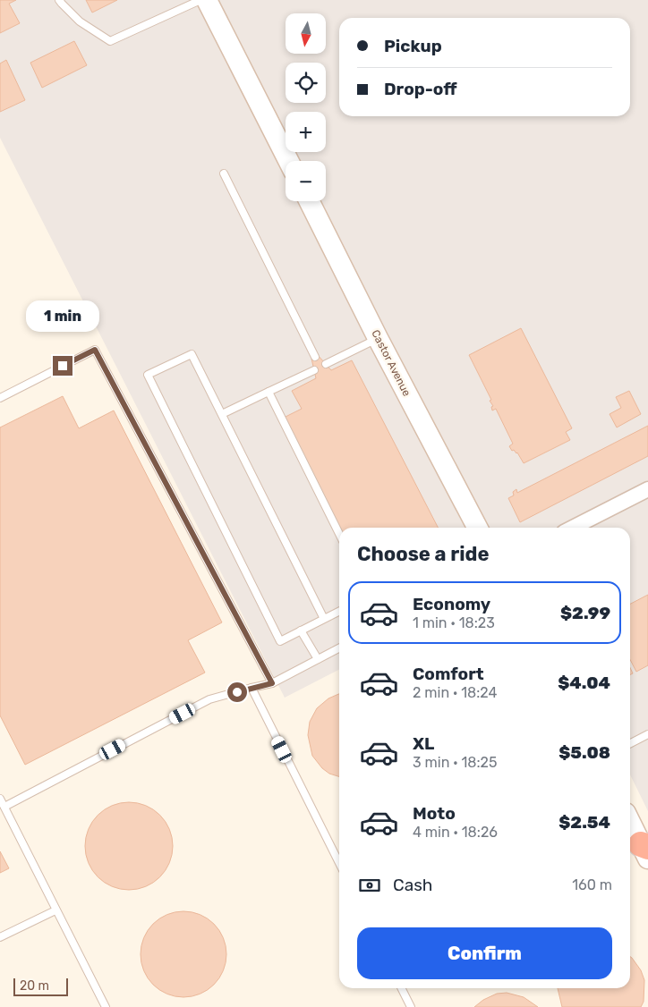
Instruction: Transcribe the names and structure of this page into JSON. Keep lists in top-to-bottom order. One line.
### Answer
{"streets":{"street":["Castor Avenue"]},"scale_bar":"20 m","north":"bottom","page":{"map_buttons":["+","−"],"banner":["Pickup","Drop-off"],"bubble":"1 min","heading":"Choose a ride","list":[{"name":"Economy","note":"1 min · 18:23","value":"$2.99"},{"name":"Comfort","note":"2 min · 18:24","value":"$4.04"},{"name":"XL","note":"3 min · 18:25","value":"$5.08"},{"name":"Moto","note":"4 min · 18:26","value":"$2.54"}],"pay":["Cash","160 m"],"buttons":"Confirm","scale":"20 m"}}
